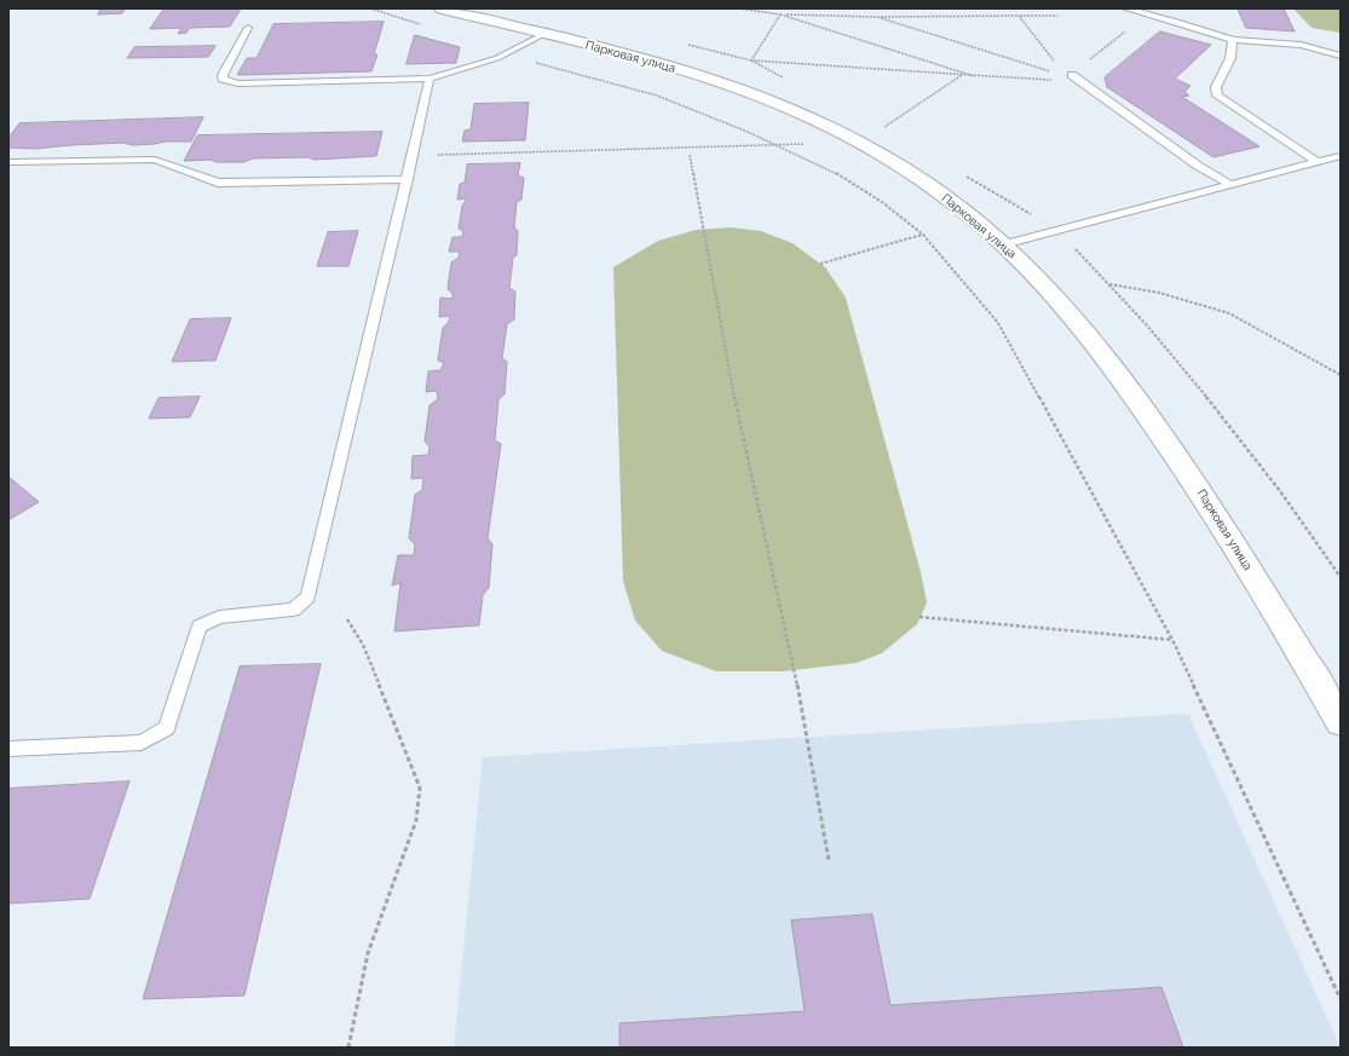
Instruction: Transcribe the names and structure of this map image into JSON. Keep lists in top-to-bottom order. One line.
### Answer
{"streets":{"street":["Парковая улица"]}}
